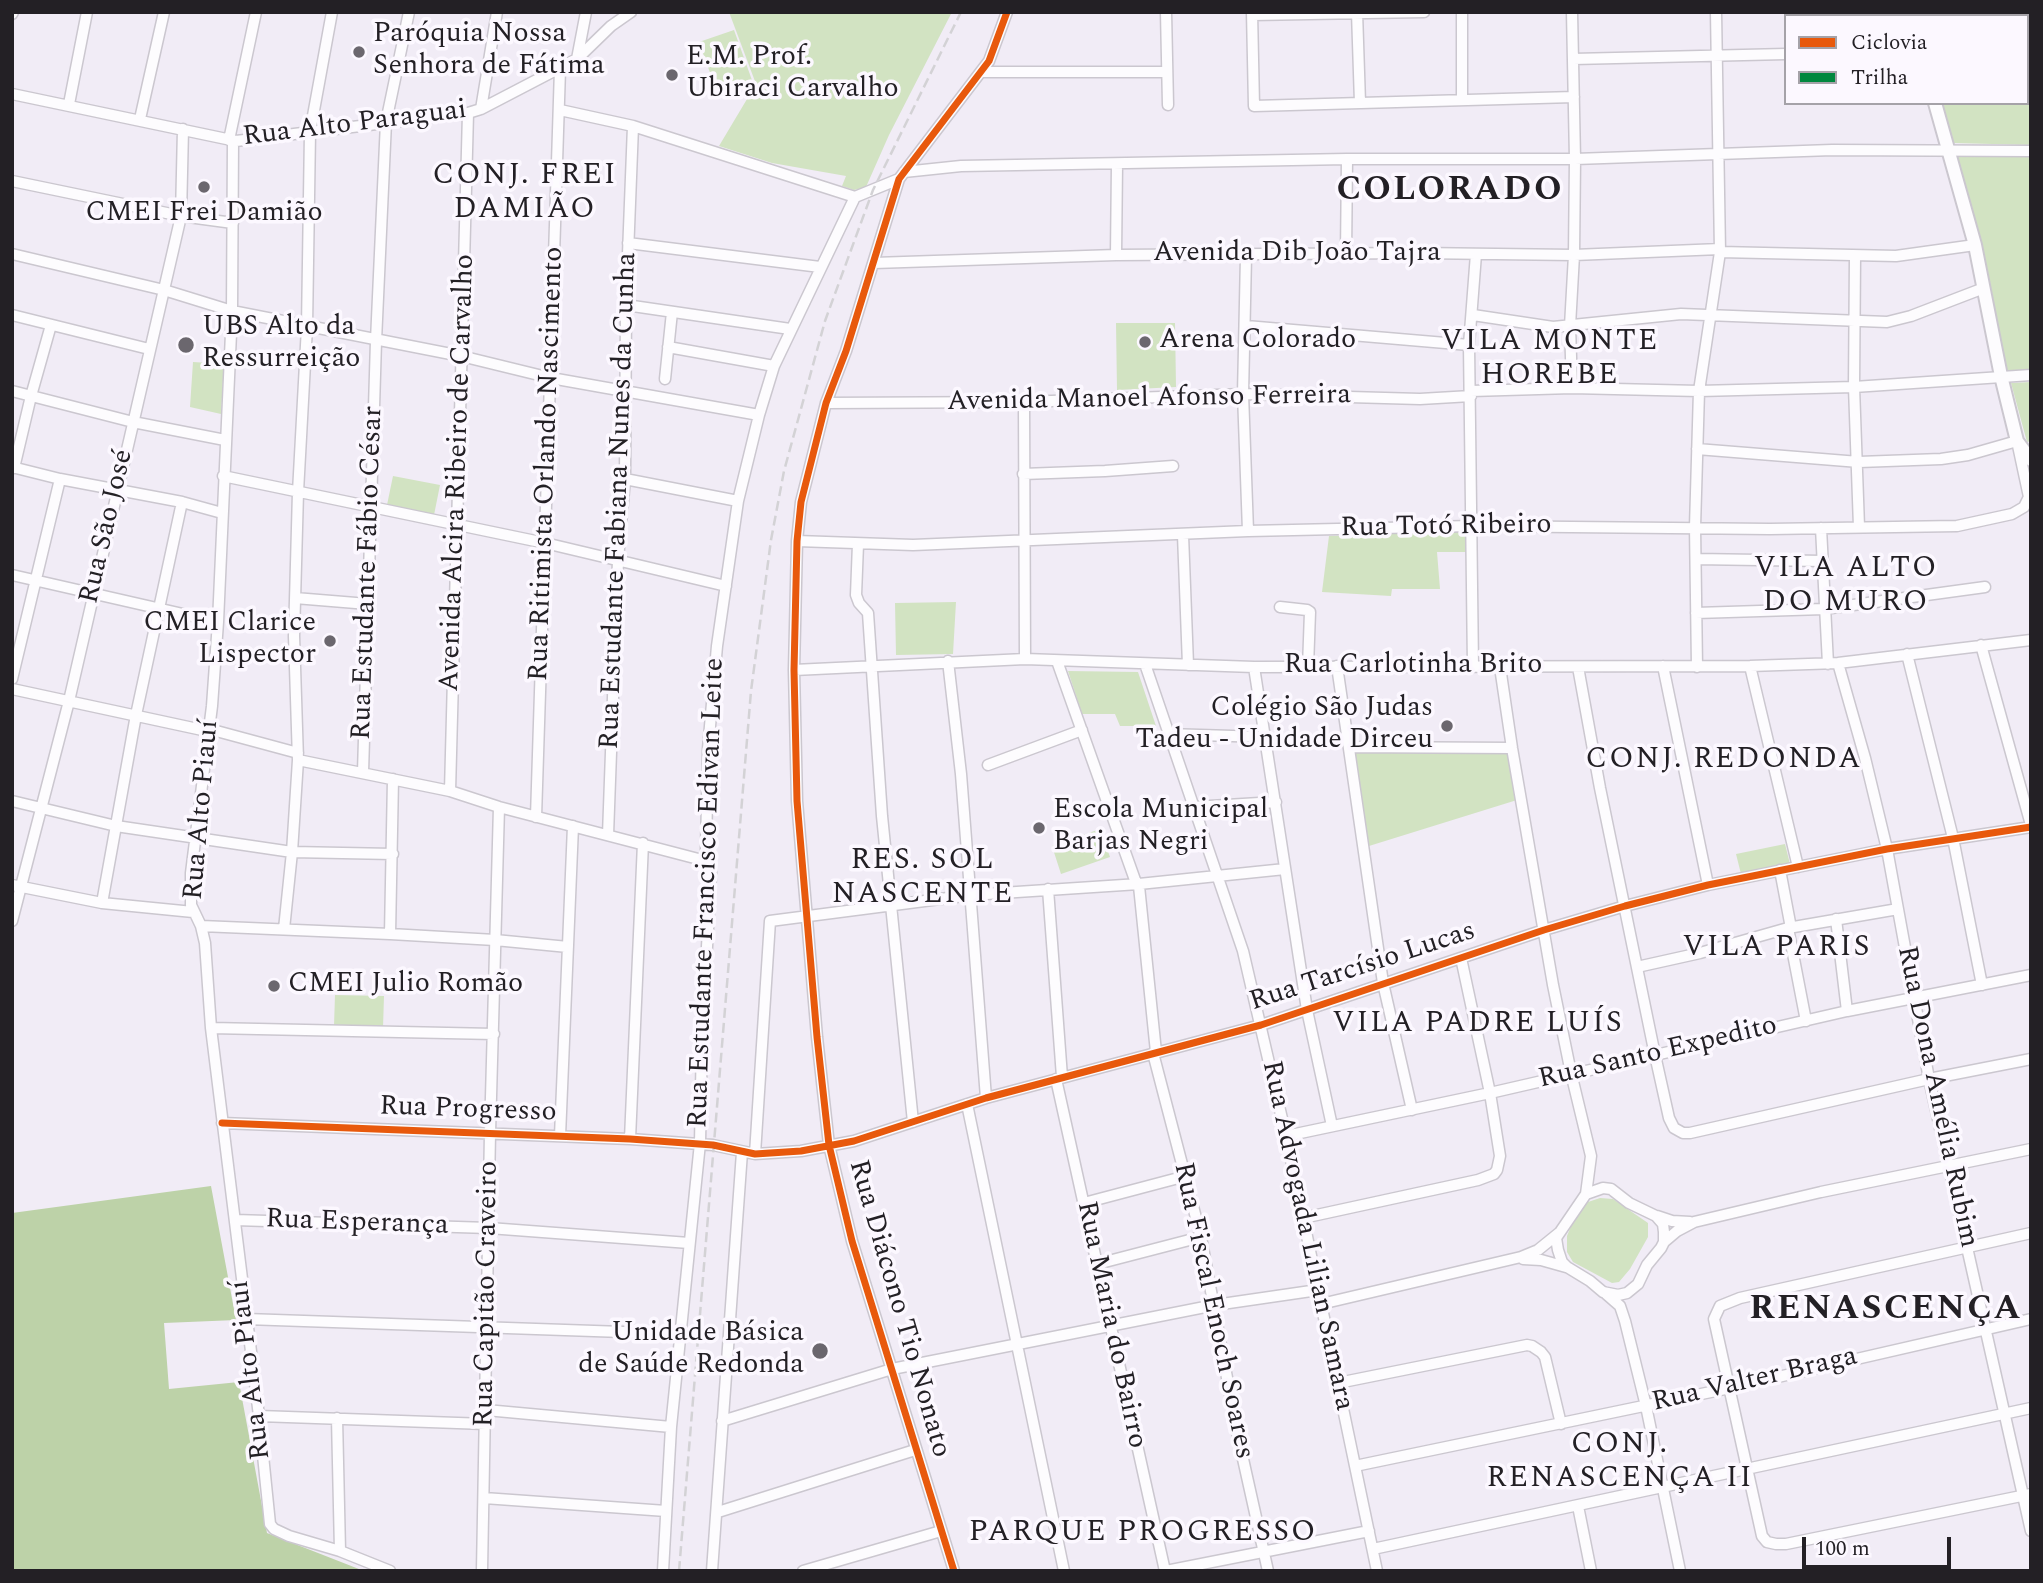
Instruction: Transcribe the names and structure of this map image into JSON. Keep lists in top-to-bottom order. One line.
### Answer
{"streets":{"street":["Rua Alto Paraguai","Avenida Dib João Tajra","Avenida Manoel Afonso Ferreira","Rua Ritimista Orlando Nascimento","Avenida Alcira Ribeiro de Carvalho","Rua Estudante Fabiana Nunes da Cunha","Rua São José","Rua Totó Ribeiro","Rua Estudante Fábio César","Rua Carlotinha Brito","Rua Alto Piauí","Rua Estudante Francisco Edivan Leite","Rua Tarcísio Lucas","Rua Santo Expedito","Rua Dona Amélia Rubim","Rua Progresso","Rua Esperança","Rua Advogada Lilian Samara","Rua Capitão Craveiro","Rua Diácono Tio Nonato","Rua Fiscal Enoch Soares","Rua Maria do Bairro","Rua Valter Braga"]},"crossings":[["Rua Alto Paraguai","Rua Ritimista Orlando Nascimento"],["Rua Alto Paraguai","Avenida Alcira Ribeiro de Carvalho"],["Rua Alto Paraguai","Rua São José"],["Rua Alto Paraguai","Rua Estudante Fábio César"],["Rua Alto Paraguai","Rua Alto Piauí"],["Avenida Dib João Tajra","Rua Diácono Tio Nonato"],["Avenida Manoel Afonso Ferreira","Rua Diácono Tio Nonato"],["Rua Totó Ribeiro","Rua Dona Amélia Rubim"],["Rua Totó Ribeiro","Rua Diácono Tio Nonato"],["Rua Carlotinha Brito","Rua Dona Amélia Rubim"],["Rua Carlotinha Brito","Rua Advogada Lilian Samara"],["Rua Carlotinha Brito","Rua Diácono Tio Nonato"],["Rua Carlotinha Brito","Rua Fiscal Enoch Soares"],["Rua Alto Piauí","Rua Progresso"],["Rua Alto Piauí","Rua Esperança"],["Rua Estudante Francisco Edivan Leite","Rua Progresso"],["Rua Estudante Francisco Edivan Leite","Rua Esperança"],["Rua Tarcísio Lucas","Rua Dona Amélia Rubim"],["Rua Tarcísio Lucas","Rua Progresso"],["Rua Tarcísio Lucas","Rua Advogada Lilian Samara"],["Rua Tarcísio Lucas","Rua Diácono Tio Nonato"],["Rua Tarcísio Lucas","Rua Fiscal Enoch Soares"],["Rua Tarcísio Lucas","Rua Maria do Bairro"],["Rua Santo Expedito","Rua Dona Amélia Rubim"],["Rua Santo Expedito","Rua Advogada Lilian Samara"],["Rua Dona Amélia Rubim","Rua Valter Braga"],["Rua Progresso","Rua Capitão Craveiro"],["Rua Esperança","Rua Capitão Craveiro"],["Rua Advogada Lilian Samara","Rua Valter Braga"]],"districts":["CONJ. FREI DAMIÃO","COLORADO","VILA MONTE HOREBE","VILA ALTO DO MURO","CONJ. REDONDA","RES. SOL NASCENTE","VILA PARIS","VILA PADRE LUÍS","RENASCENÇA","CONJ. RENASCENÇA II","PARQUE PROGRESSO"],"places":["Paróquia Nossa Senhora de Fátima","E.M. Prof. Ubiraci Carvalho","CMEI Frei Damião","Arena Colorado","UBS Alto da Ressurreição","CMEI Clarice Lispector","Colégio São Judas Tadeu - Unidade Dirceu","Escola Municipal Barjas Negri","CMEI Julio Romão","Unidade Básica de Saúde Redonda"],"legend":["Ciclovia","Trilha"],"scale_bar":"100 m"}
